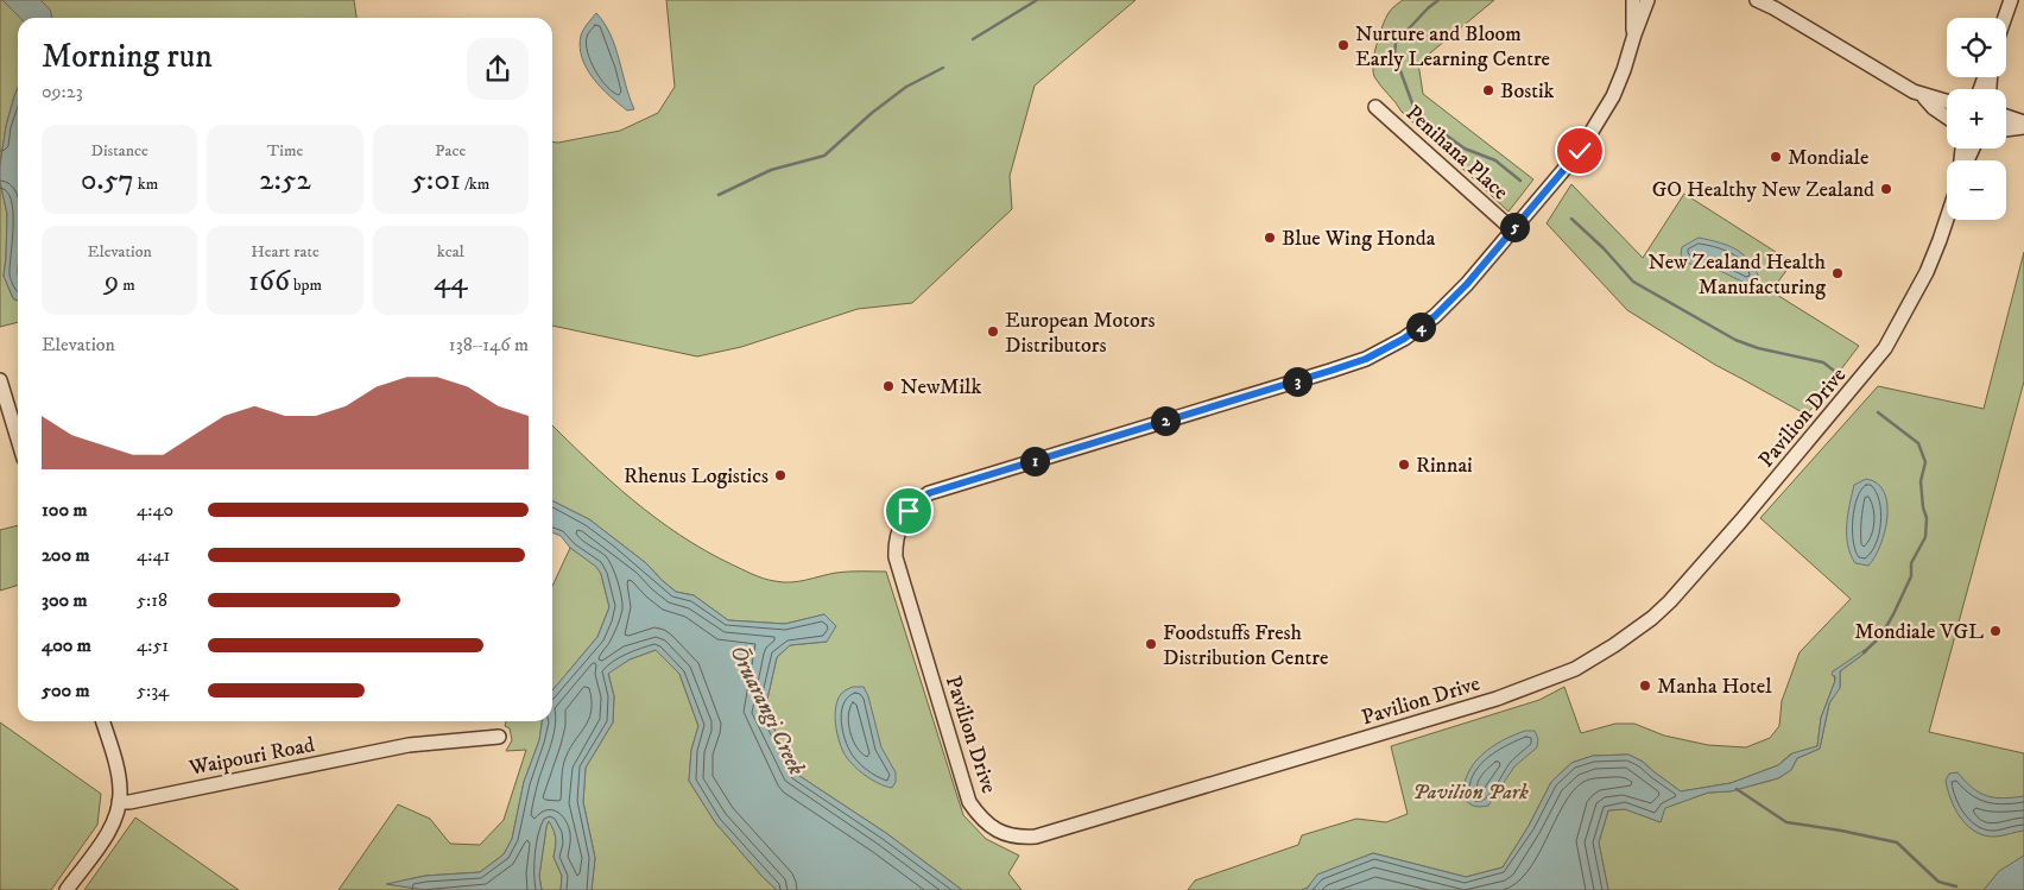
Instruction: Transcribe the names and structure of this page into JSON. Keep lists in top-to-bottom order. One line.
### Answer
{"streets":{"street":["Penihana Place","Pavilion Drive","Waipouri Road"]},"crossings":[["Penihana Place","Pavilion Drive"]],"water":["Ōruarangi Creek"],"parks":["Pavilion Park"],"places":["Nurture and Bloom Early Learning Centre","Bostik","Mondiale","GO Healthy New Zealand","Blue Wing Honda","New Zealand Health Manufacturing","European Motors Distributors","NewMilk","Rinnai","Rhenus Logistics","Mondiale VGL","Foodstuffs Fresh Distribution Centre","Manha Hotel"],"page":{"map_buttons":["+","−"],"heading":["Morning run","09:23"],"stats":[["Distance","0.57 km"],["Time","2:52"],["Pace","5:01 /km"],["Elevation","9 m"],["Heart rate","166 bpm"],["kcal","44"]],"pins":["5","4","3","2","1"],"chart":["Elevation","138–146 m"],"list":[{"name":"100 m","note":"4:40"},{"name":"200 m","note":"4:41"},{"name":"300 m","note":"5:18"},{"name":"400 m","note":"4:51"},{"name":"500 m","note":"5:34"}]}}
